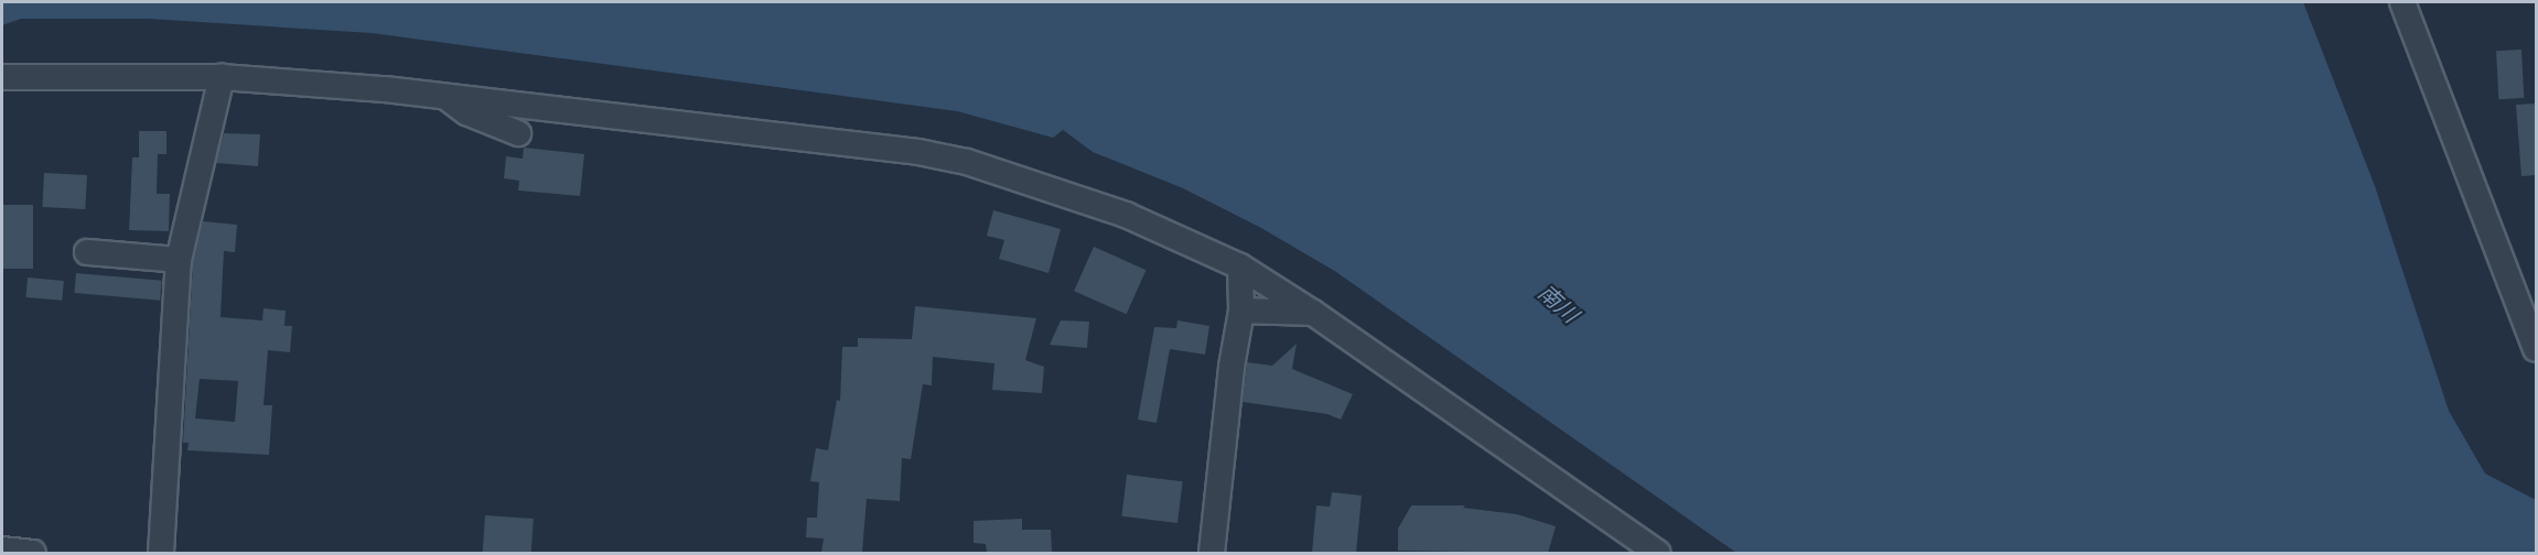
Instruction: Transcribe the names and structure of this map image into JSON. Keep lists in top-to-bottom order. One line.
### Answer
{"water":["南川"]}
